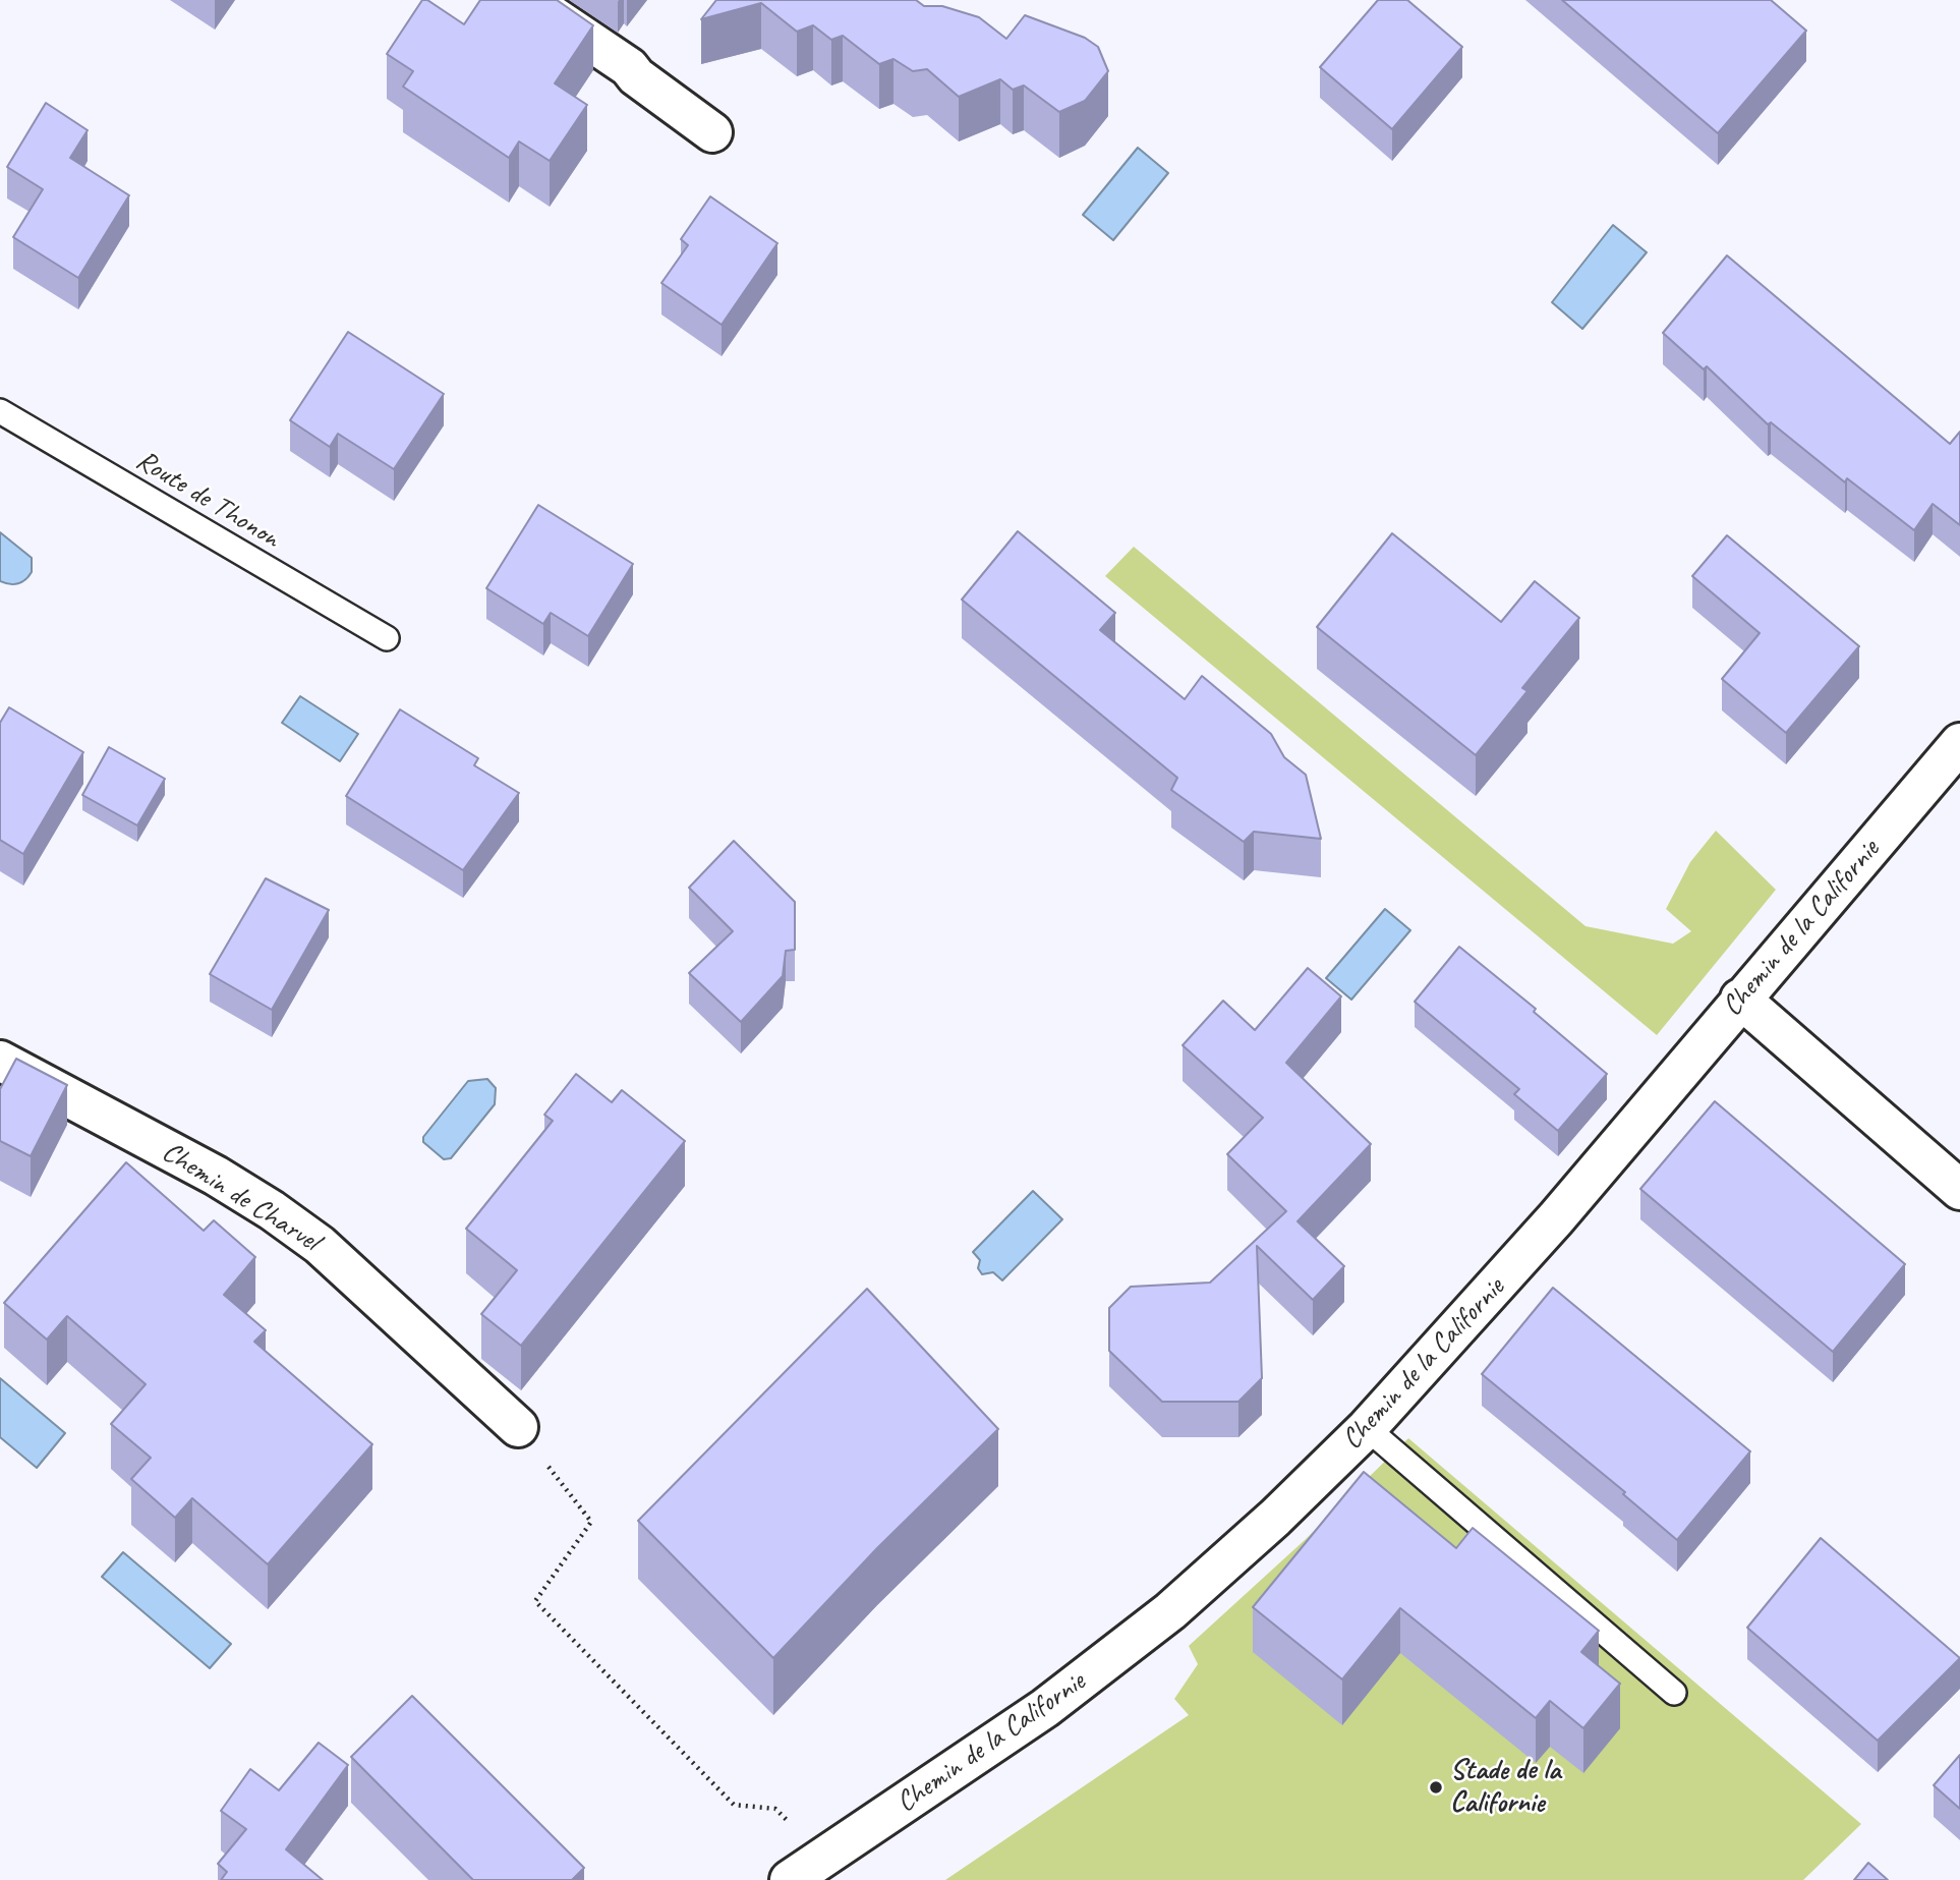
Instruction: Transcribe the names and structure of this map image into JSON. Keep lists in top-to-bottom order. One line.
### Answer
{"streets":{"street":["Chemin de la Californie","Chemin de Charvel"],"lane":["Route de Thonon"]},"places":["Stade de la Californie"]}
